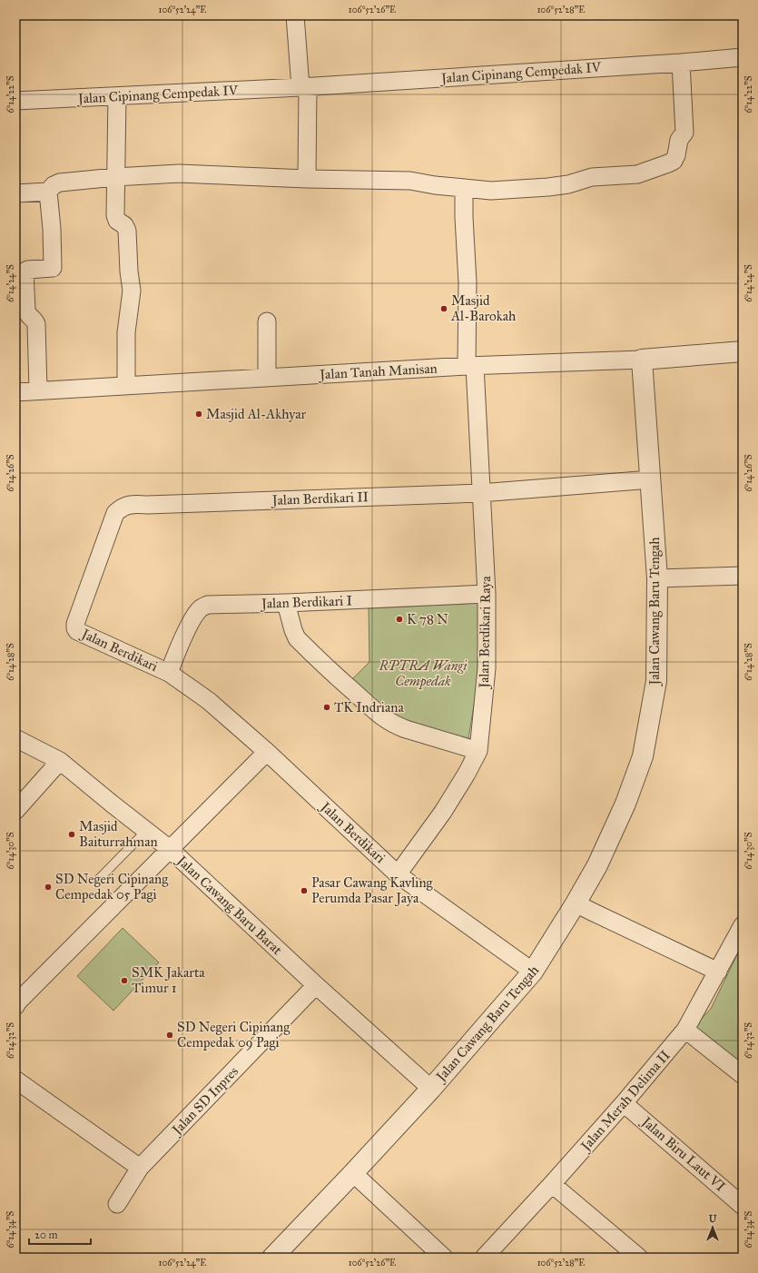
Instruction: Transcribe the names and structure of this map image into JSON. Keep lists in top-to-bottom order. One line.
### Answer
{"streets":{"street":["Jalan Cipinang Cempedak IV","Jalan Tanah Manisan","Jalan Berdikari II","Jalan Berdikari I","Jalan Cawang Baru Tengah","Jalan Berdikari Raya","Jalan Berdikari","Jalan Cawang Baru Barat","Jalan SD Inpres","Jalan Merah Delima II","Jalan Biru Laut VI"]},"crossings":[["Jalan Tanah Manisan","Jalan Cawang Baru Tengah"],["Jalan Tanah Manisan","Jalan Berdikari Raya"],["Jalan Berdikari II","Jalan Cawang Baru Tengah"],["Jalan Berdikari II","Jalan Berdikari Raya"],["Jalan Berdikari II","Jalan Berdikari"],["Jalan Berdikari I","Jalan Berdikari Raya"],["Jalan Berdikari I","Jalan Berdikari"],["Jalan Cawang Baru Tengah","Jalan Berdikari"],["Jalan Cawang Baru Tengah","Jalan Cawang Baru Barat"],["Jalan Berdikari Raya","Jalan Berdikari"],["Jalan Cawang Baru Barat","Jalan SD Inpres"],["Jalan Merah Delima II","Jalan Biru Laut VI"]],"parks":["RPTRA Wangi Cempedak"],"places":["Masjid Al-Barokah","Masjid Al-Akhyar","K 78 N","TK Indriana","Masjid Baiturrahman","SD Negeri Cipinang Cempedak 05 Pagi","Pasar Cawang Kavling Perumda Pasar Jaya","SMK Jakarta Timur 1","SD Negeri Cipinang Cempedak 09 Pagi"],"scale_bar":"20 m","north":"top","coordinates":["106°52'24\"E","106°52'26\"E","106°52'28\"E","6°14'22\"S","6°14'24\"S","6°14'26\"S","6°14'28\"S","6°14'30\"S","6°14'32\"S","6°14'34\"S"]}
